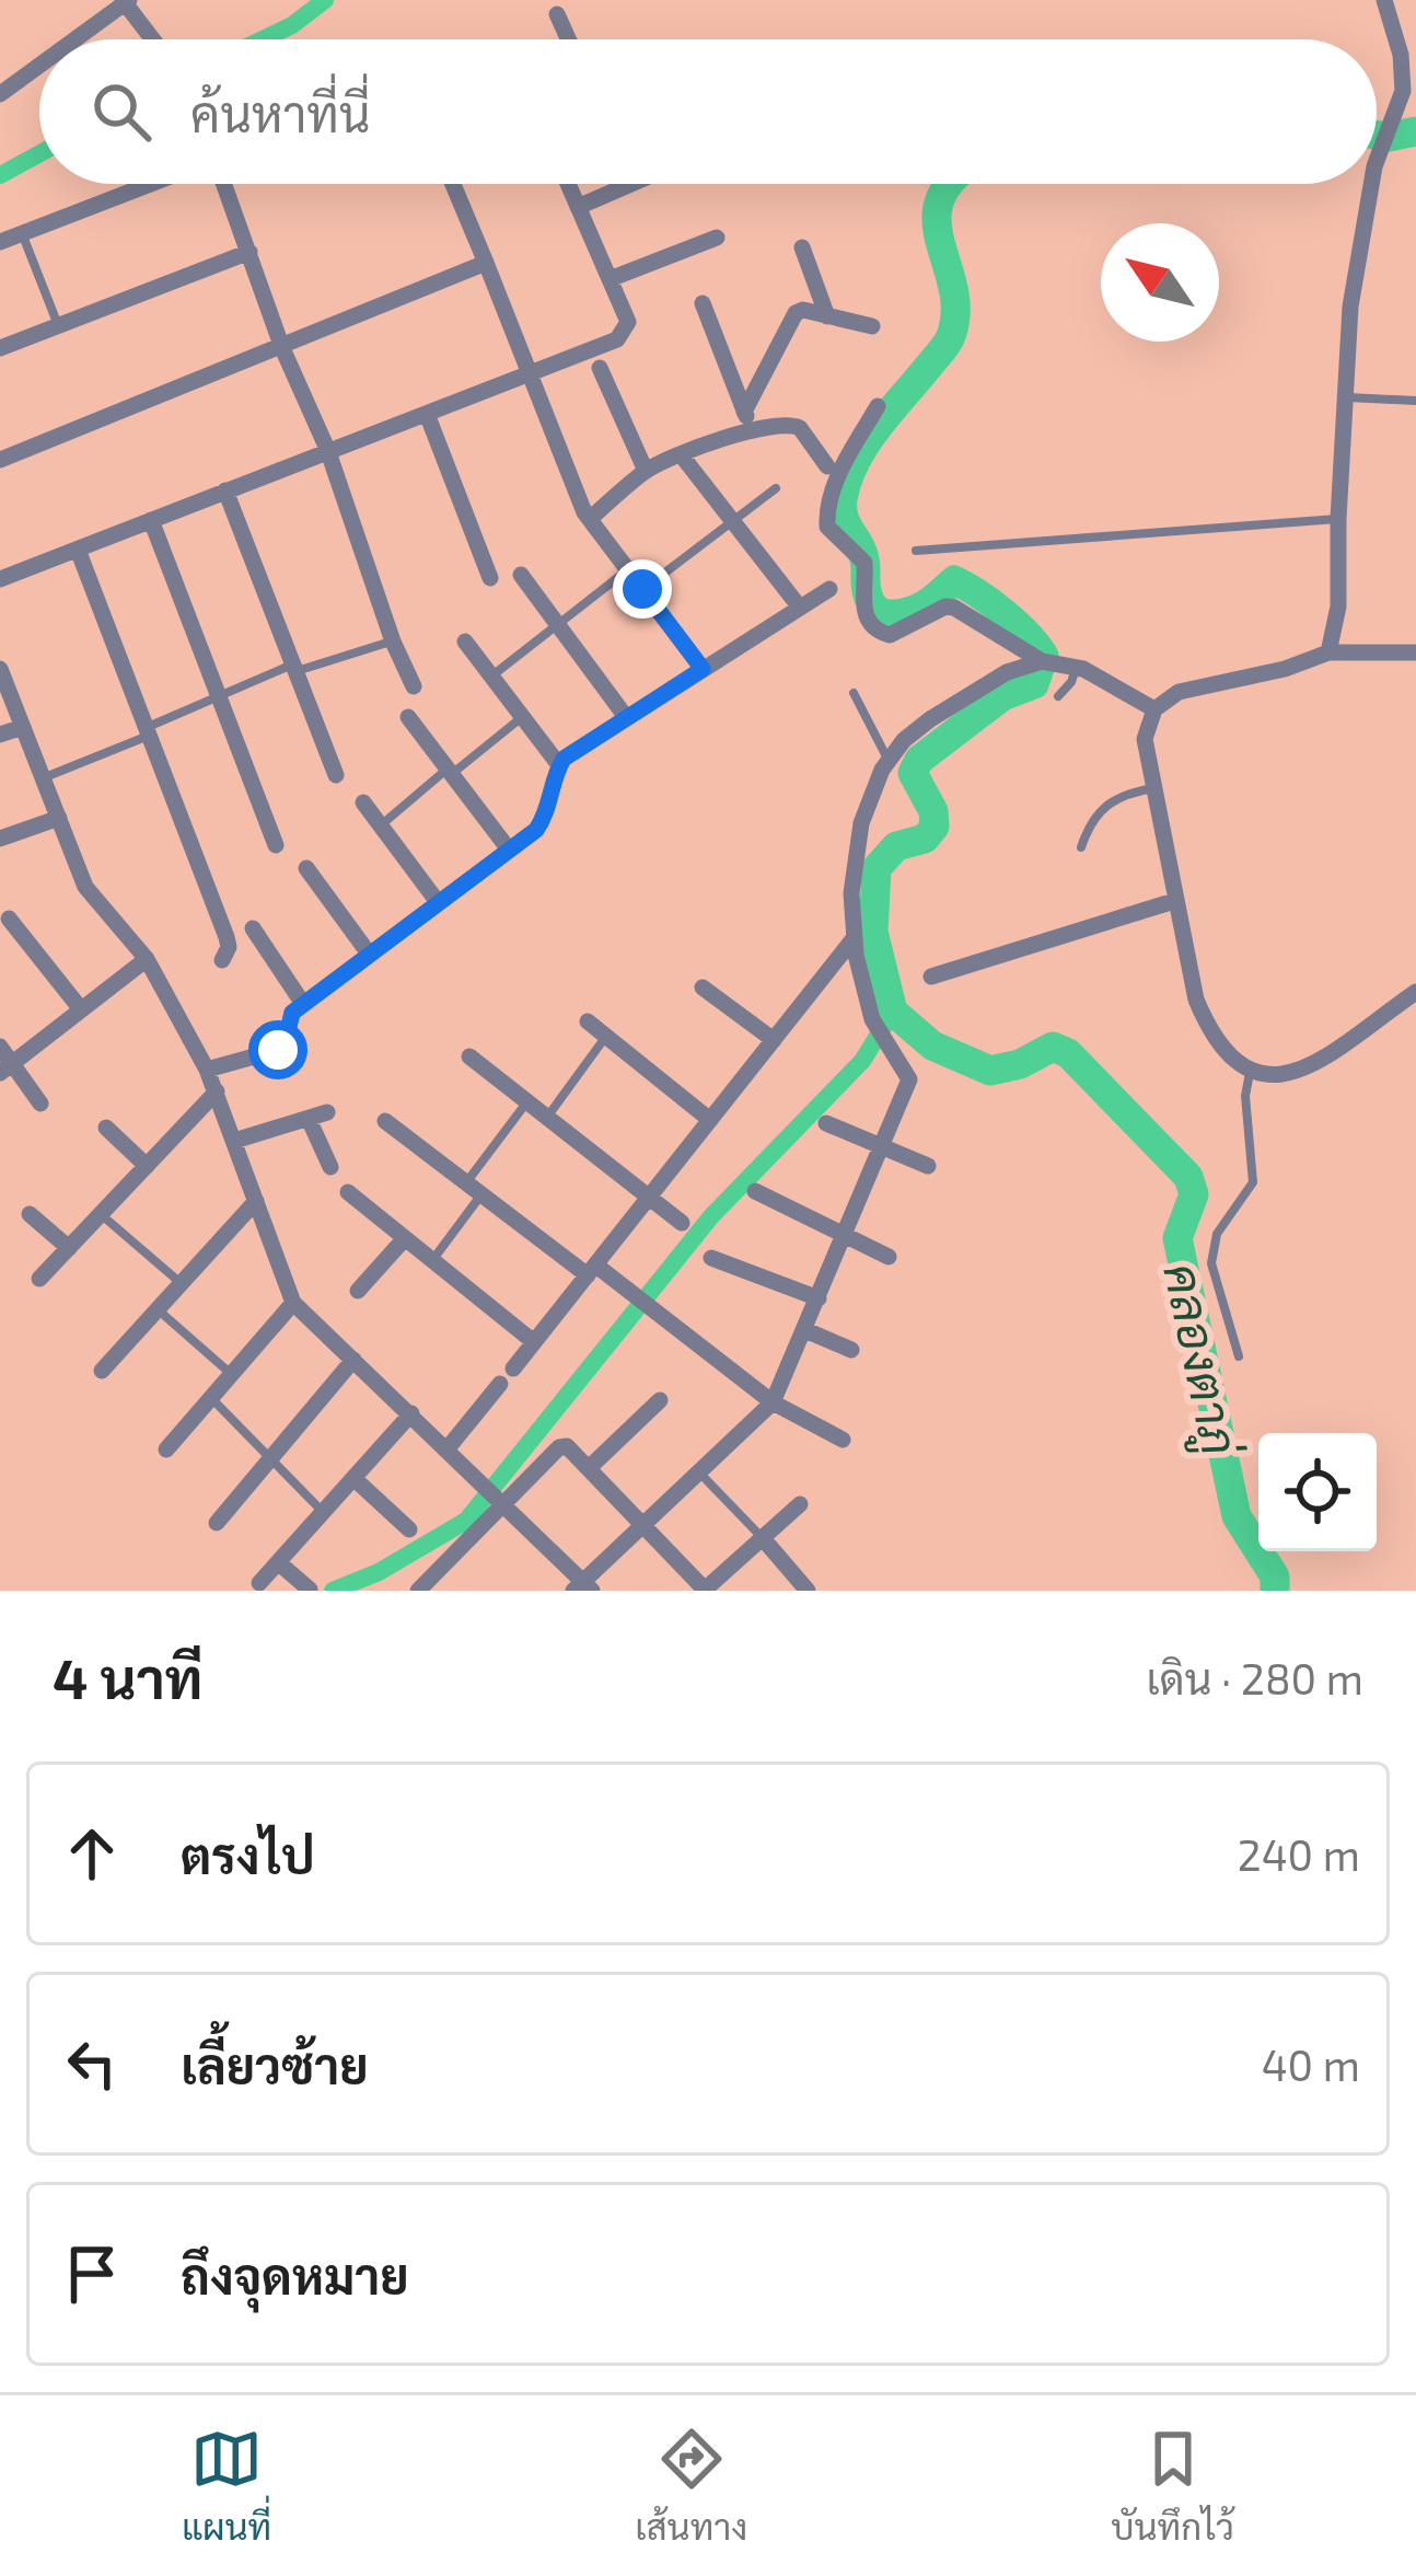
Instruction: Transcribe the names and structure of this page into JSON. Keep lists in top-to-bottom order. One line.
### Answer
{"water":["คลองตาภู่"],"north":"top left","page":{"search":"ค้นหาที่นี่","heading":["4 นาที","เดิน · 280 m"],"list":[["ตรงไป","240 m"],["เลี้ยวซ้าย","40 m"],"ถึงจุดหมาย"],"nav":["แผนที่","เส้นทาง","บันทึกไว้"]}}
